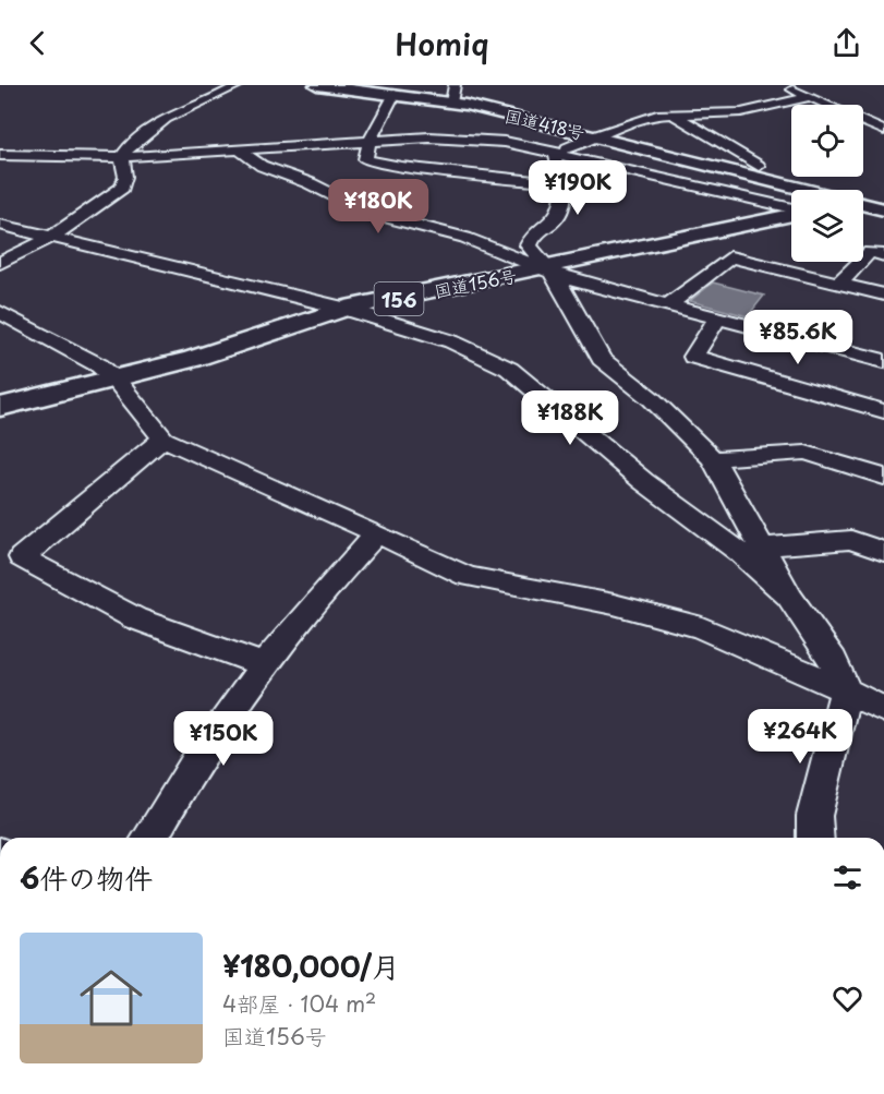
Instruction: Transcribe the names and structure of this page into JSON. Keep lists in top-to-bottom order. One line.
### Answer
{"streets":{"highway":["国道418号","国道156号","156"]},"page":{"header":"Homiq","price":["¥190K","¥180K","¥85.6K","¥188K","¥264K","¥150K"],"heading":"6件の物件","list":[{"name":"¥180,000/月","note":"4部屋 · 104 m² · 国道156号"}]}}
